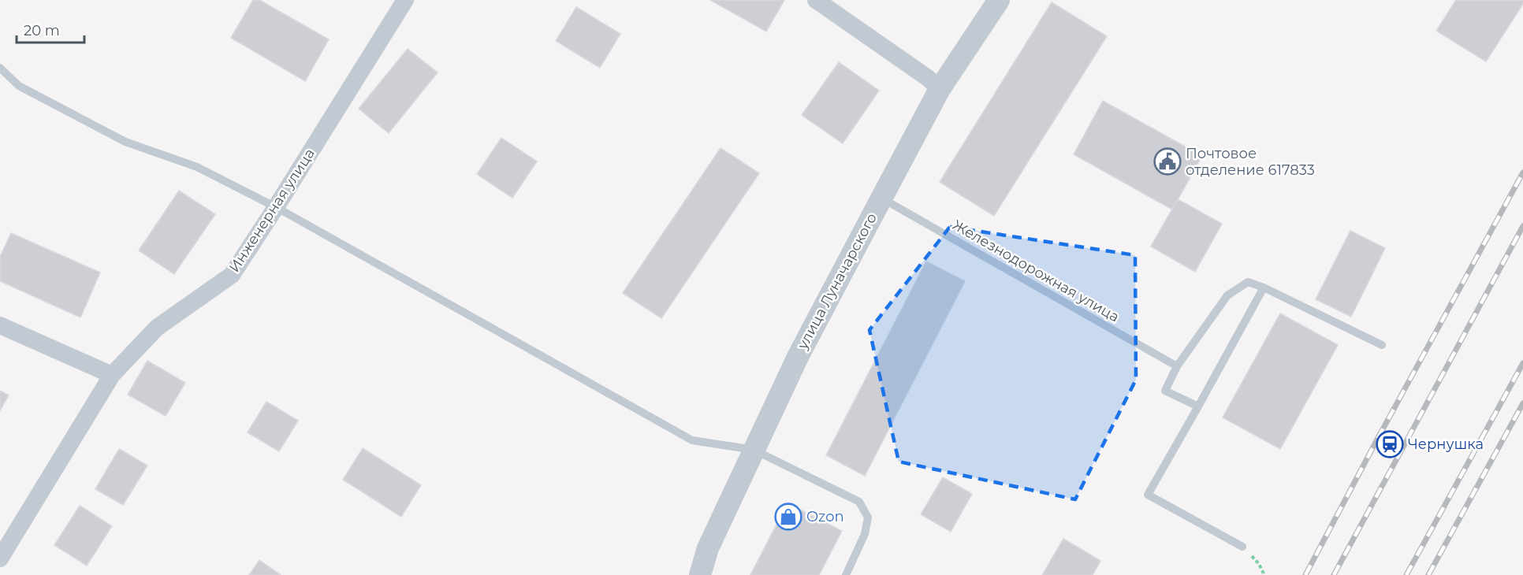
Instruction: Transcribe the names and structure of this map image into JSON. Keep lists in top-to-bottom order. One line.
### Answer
{"streets":{"street":["Инженерная улица","улица Луначарского"],"lane":["Железнодорожная улица"]},"crossings":[["Железнодорожная улица","улица Луначарского"]],"places":{"public building":["Почтовое отделение 617833"],"station":["Чернушка"],"shop":["Ozon"]},"scale_bar":"20 m"}
